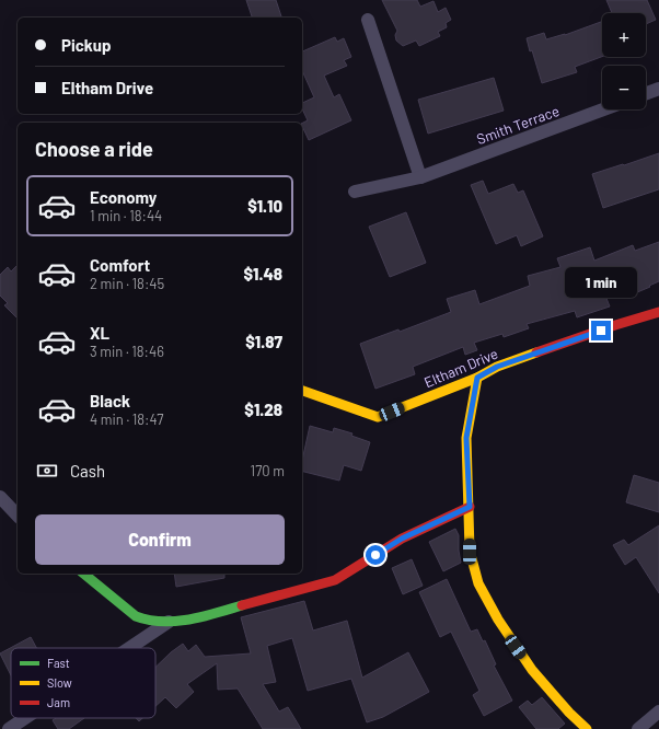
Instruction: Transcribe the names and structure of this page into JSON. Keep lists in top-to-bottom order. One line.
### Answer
{"streets":{"street":["Smith Terrace","Eltham Drive"]},"legend":["Fast","Slow","Jam"],"page":{"map_buttons":["+","−"],"banner":["Pickup","Eltham Drive"],"heading":"Choose a ride","list":[{"name":"Economy","note":"1 min · 18:44","value":"$1.10"},{"name":"Comfort","note":"2 min · 18:45","value":"$1.48"},{"name":"XL","note":"3 min · 18:46","value":"$1.87"},{"name":"Black","note":"4 min · 18:47","value":"$1.28"}],"bubble":"1 min","pay":["Cash","170 m"],"buttons":"Confirm"}}
